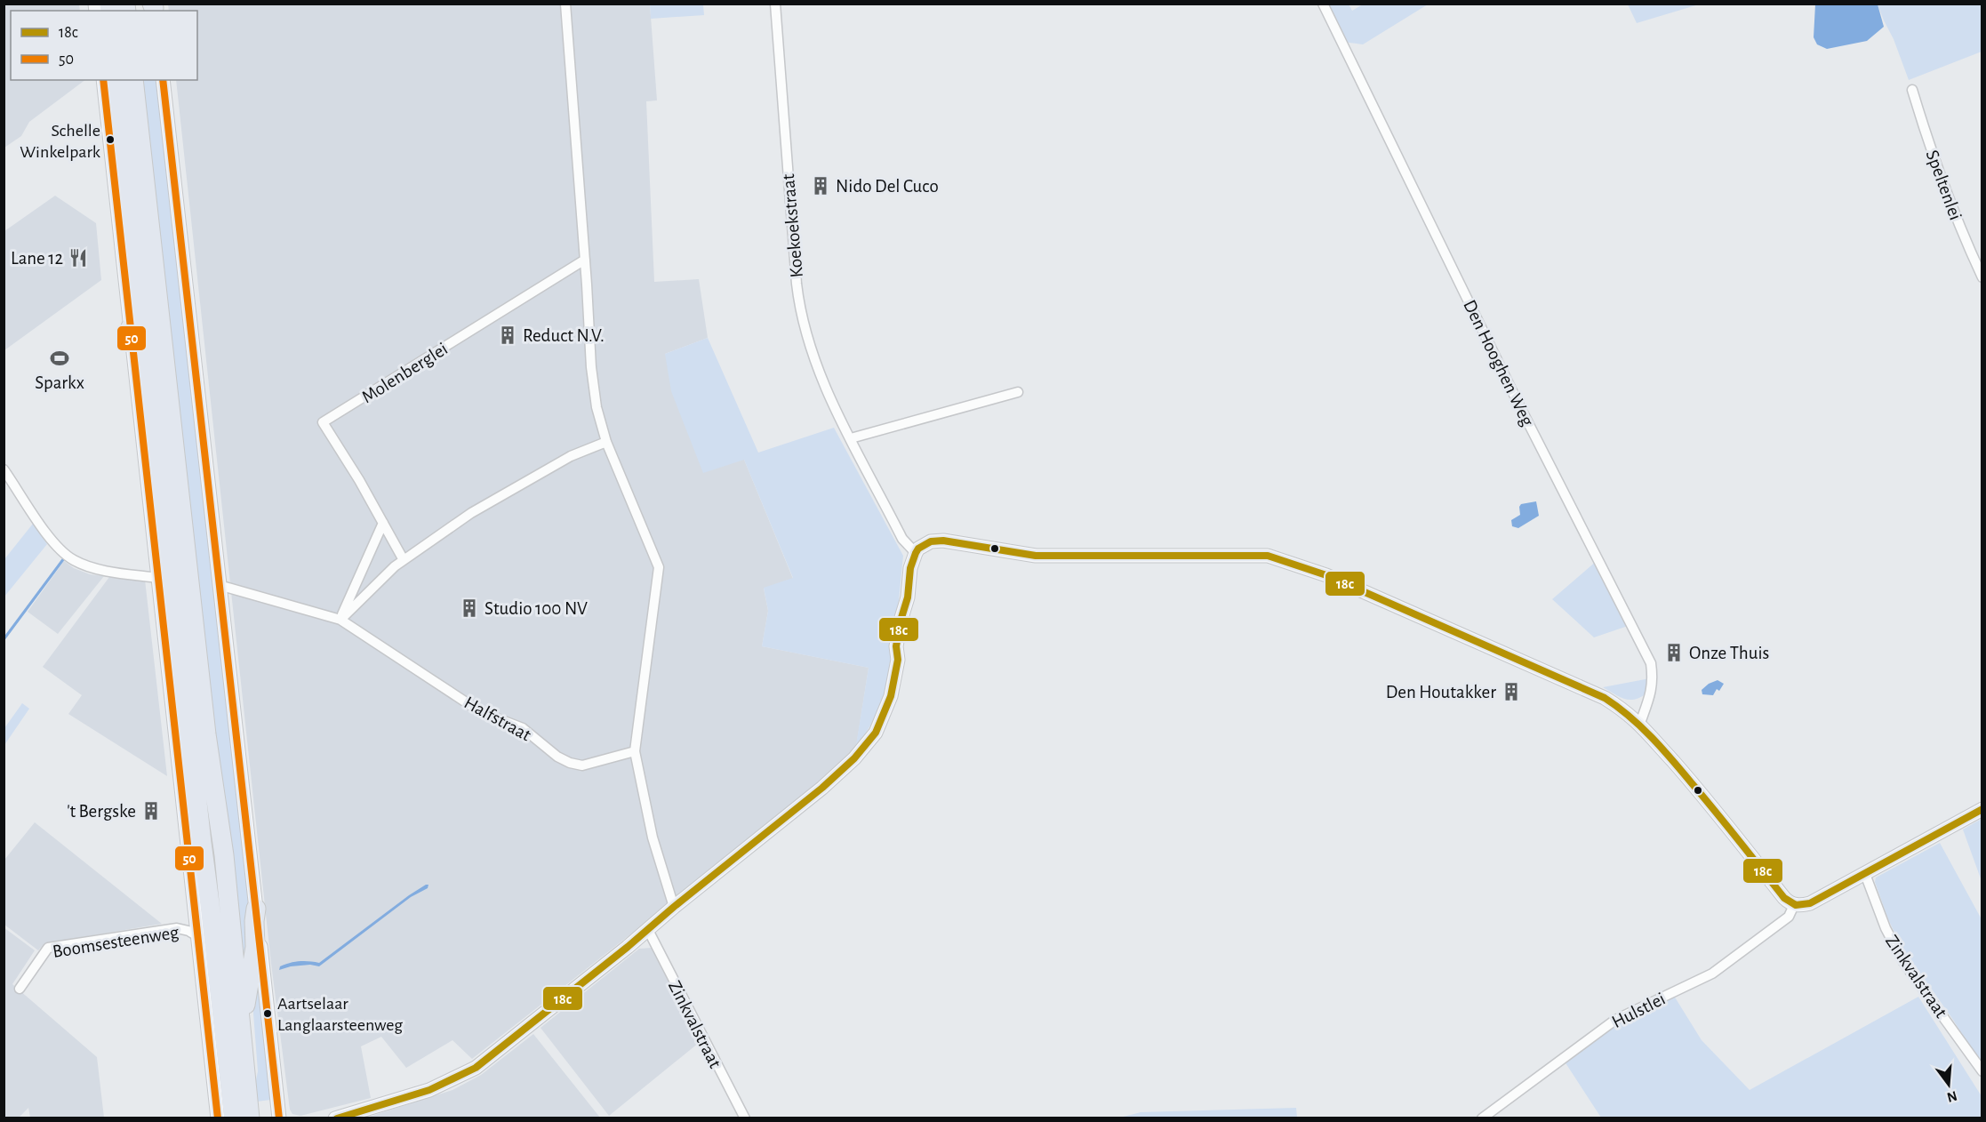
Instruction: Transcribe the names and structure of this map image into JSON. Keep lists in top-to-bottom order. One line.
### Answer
{"streets":{"street":["Speltenlei","Koekoekstraat","Den Hooghen Weg","Molenberglei","Halfstraat","Boomsesteenweg","Zinkvalstraat","Hulstlei"]},"places":{"other":["Schelle Winkelpark","Aartselaar Langlaarsteenweg"],"building":["Nido Del Cuco","Reduct N.V.","Studio 100 NV","Onze Thuis","Den Houtakker","'t Bergske"],"restaurant":["Lane 12"],"sports":["Sparkx"]},"lines":["transit line 50","transit line 18c"],"legend":["18c","50"],"north":"bottom"}
